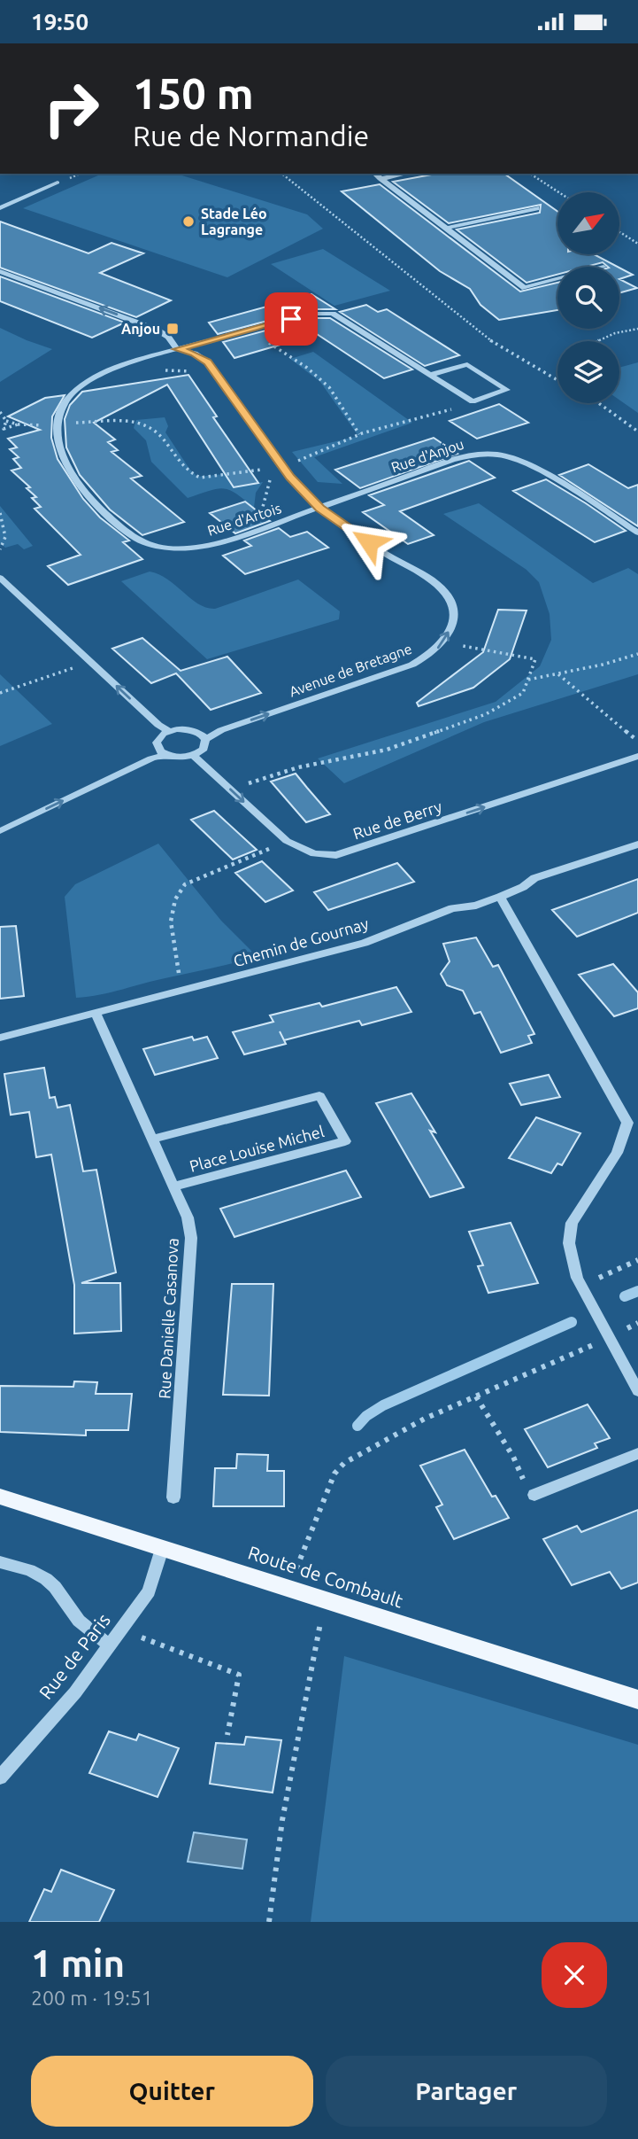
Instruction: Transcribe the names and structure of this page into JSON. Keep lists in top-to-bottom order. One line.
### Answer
{"streets":{"main road":["Route de Combault"],"street":["Rue d'Anjou","Rue d'Artois","Avenue de Bretagne","Rue de Berry","Chemin de Gournay","Place Louise Michel","Rue Danielle Casanova","Rue de Paris"]},"crossings":[["Rue d'Anjou","Rue d'Artois"],["Chemin de Gournay","Rue Danielle Casanova"],["Place Louise Michel","Rue Danielle Casanova"],["Route de Combault","Rue de Paris"]],"one_way":["Avenue de Bretagne","Rue de Berry"],"places":{"other":["Stade Léo Lagrange"],"transit":["Anjou"]},"north":"top right","page":{"status":"19:50","turn":["150 m","Rue de Normandie"],"heading":["1 min","200 m · 19:51"],"buttons":["Quitter","Partager"]}}
